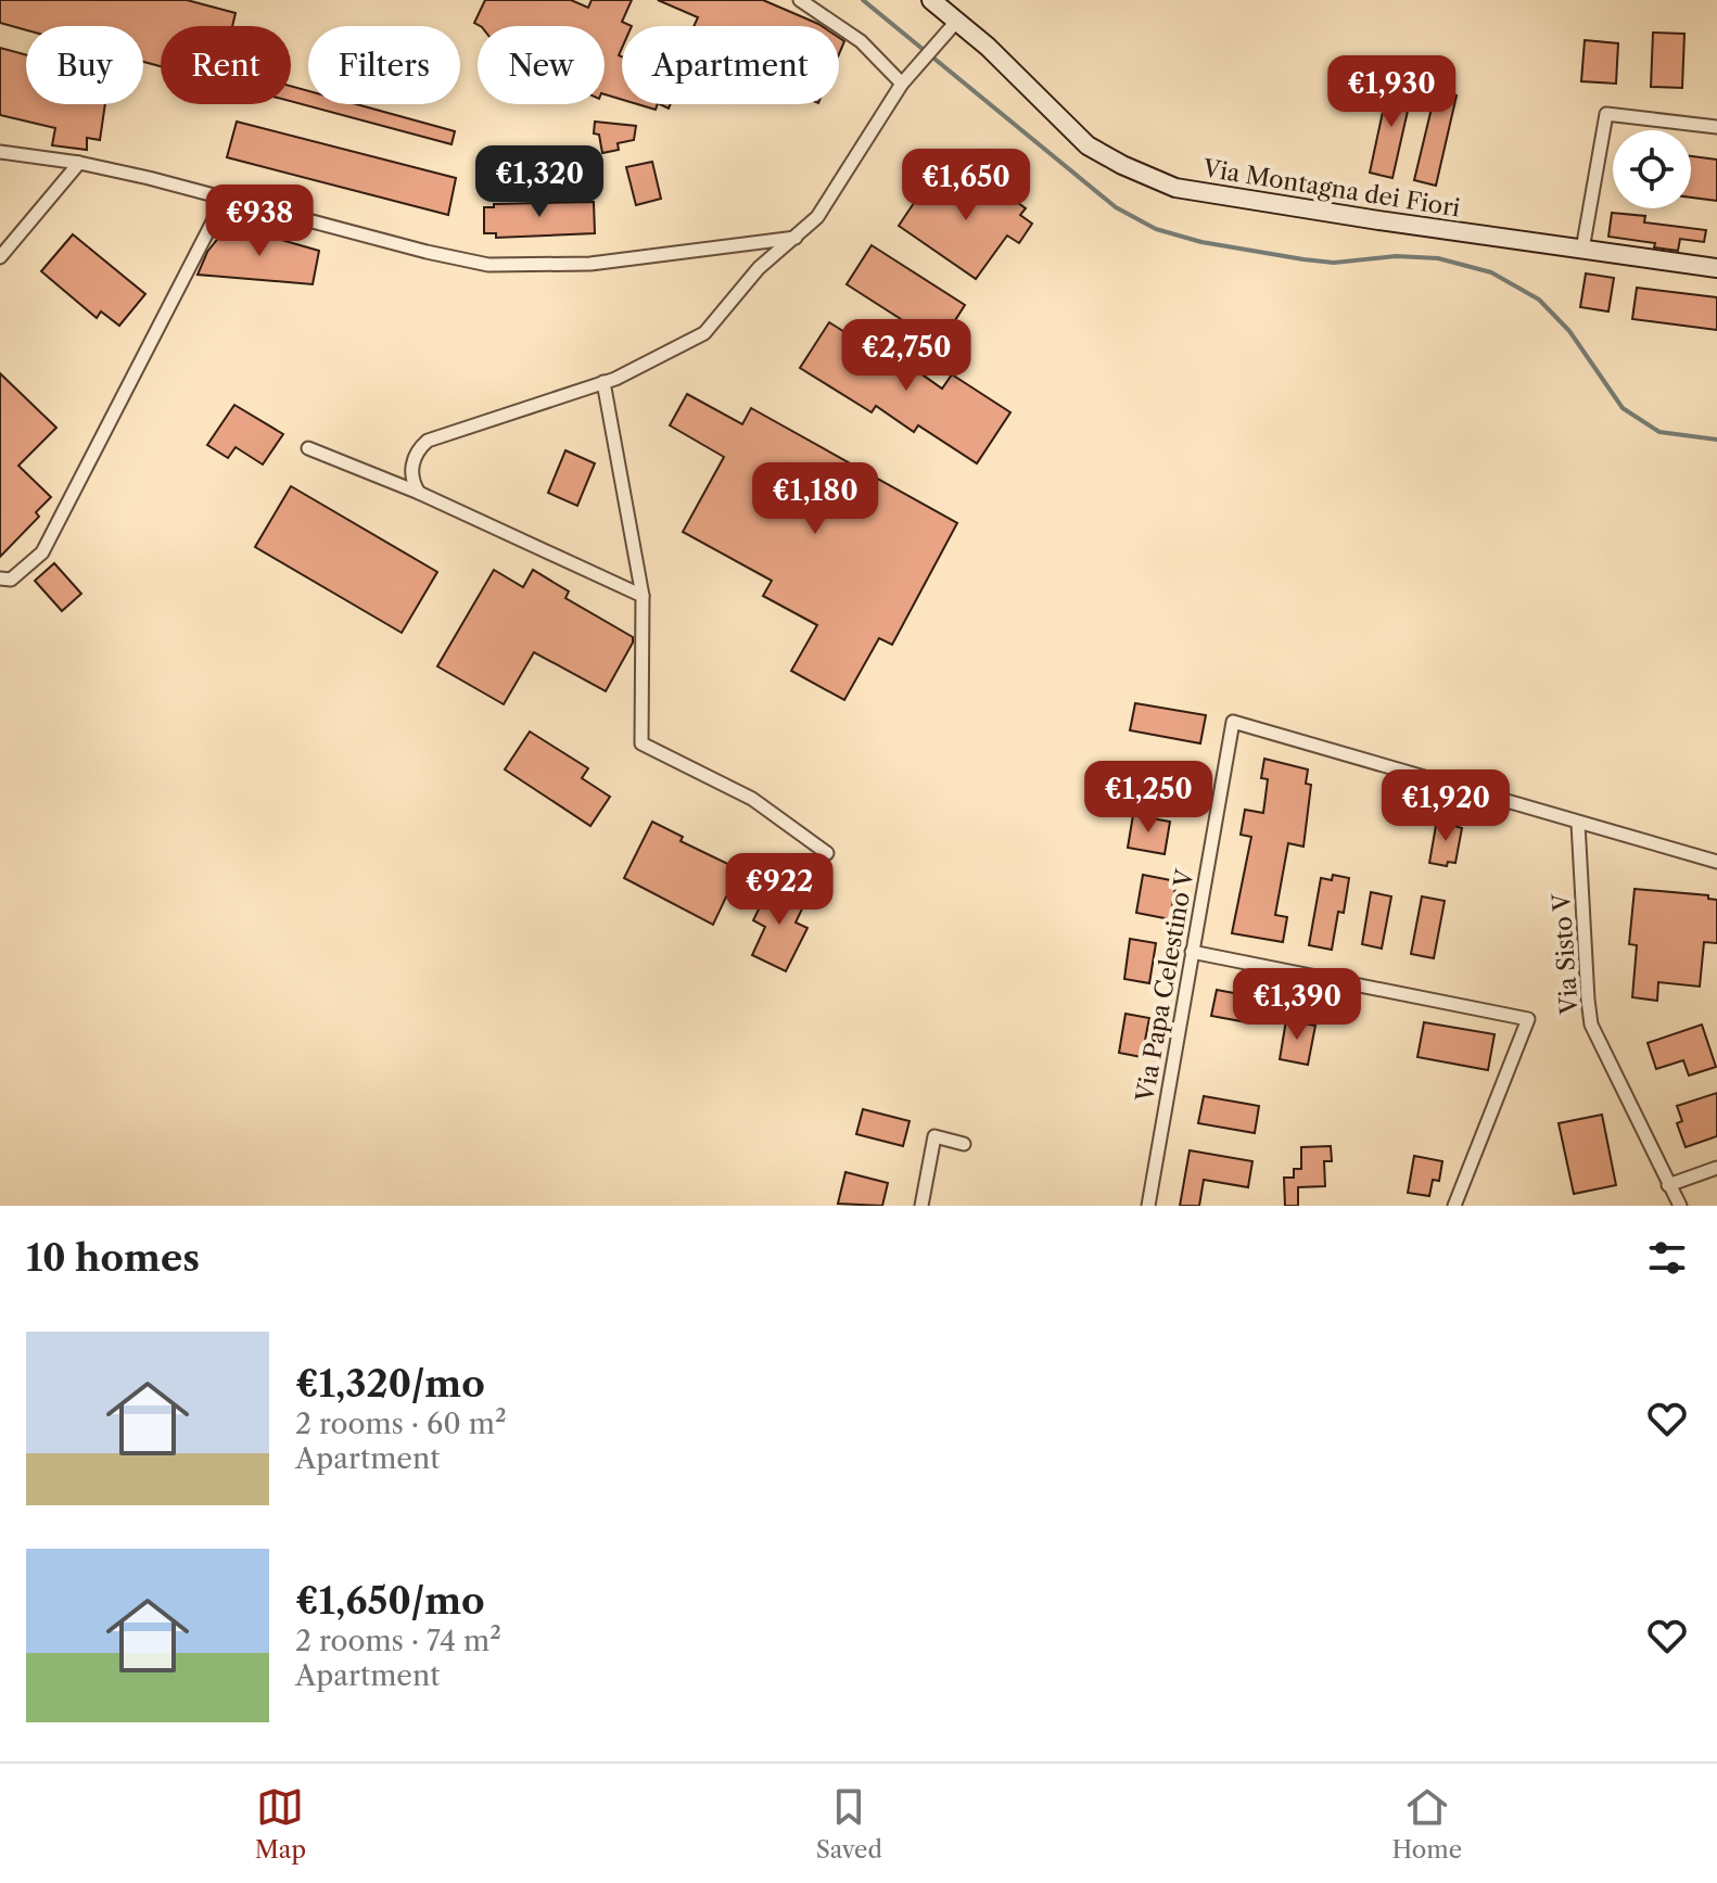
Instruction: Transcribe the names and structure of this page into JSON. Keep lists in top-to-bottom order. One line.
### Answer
{"streets":{"main road":["Via Montagna dei Fiori"],"street":["Via Sisto V","Via Papa Celestino V"]},"crossings":[["Via Sisto V","Via Papa Celestino V"]],"page":{"chip":["Buy","Rent","Filters","New","Apartment"],"price":["€1,930","€1,320","€1,650","€938","€2,750","€1,180","€1,250","€1,920","€922","€1,390"],"heading":"10 homes","list":[{"name":"€1,320/mo","note":"2 rooms · 60 m² · Apartment"},{"name":"€1,650/mo","note":"2 rooms · 74 m² · Apartment"}],"tabs":["Map","Saved","Home"]}}
